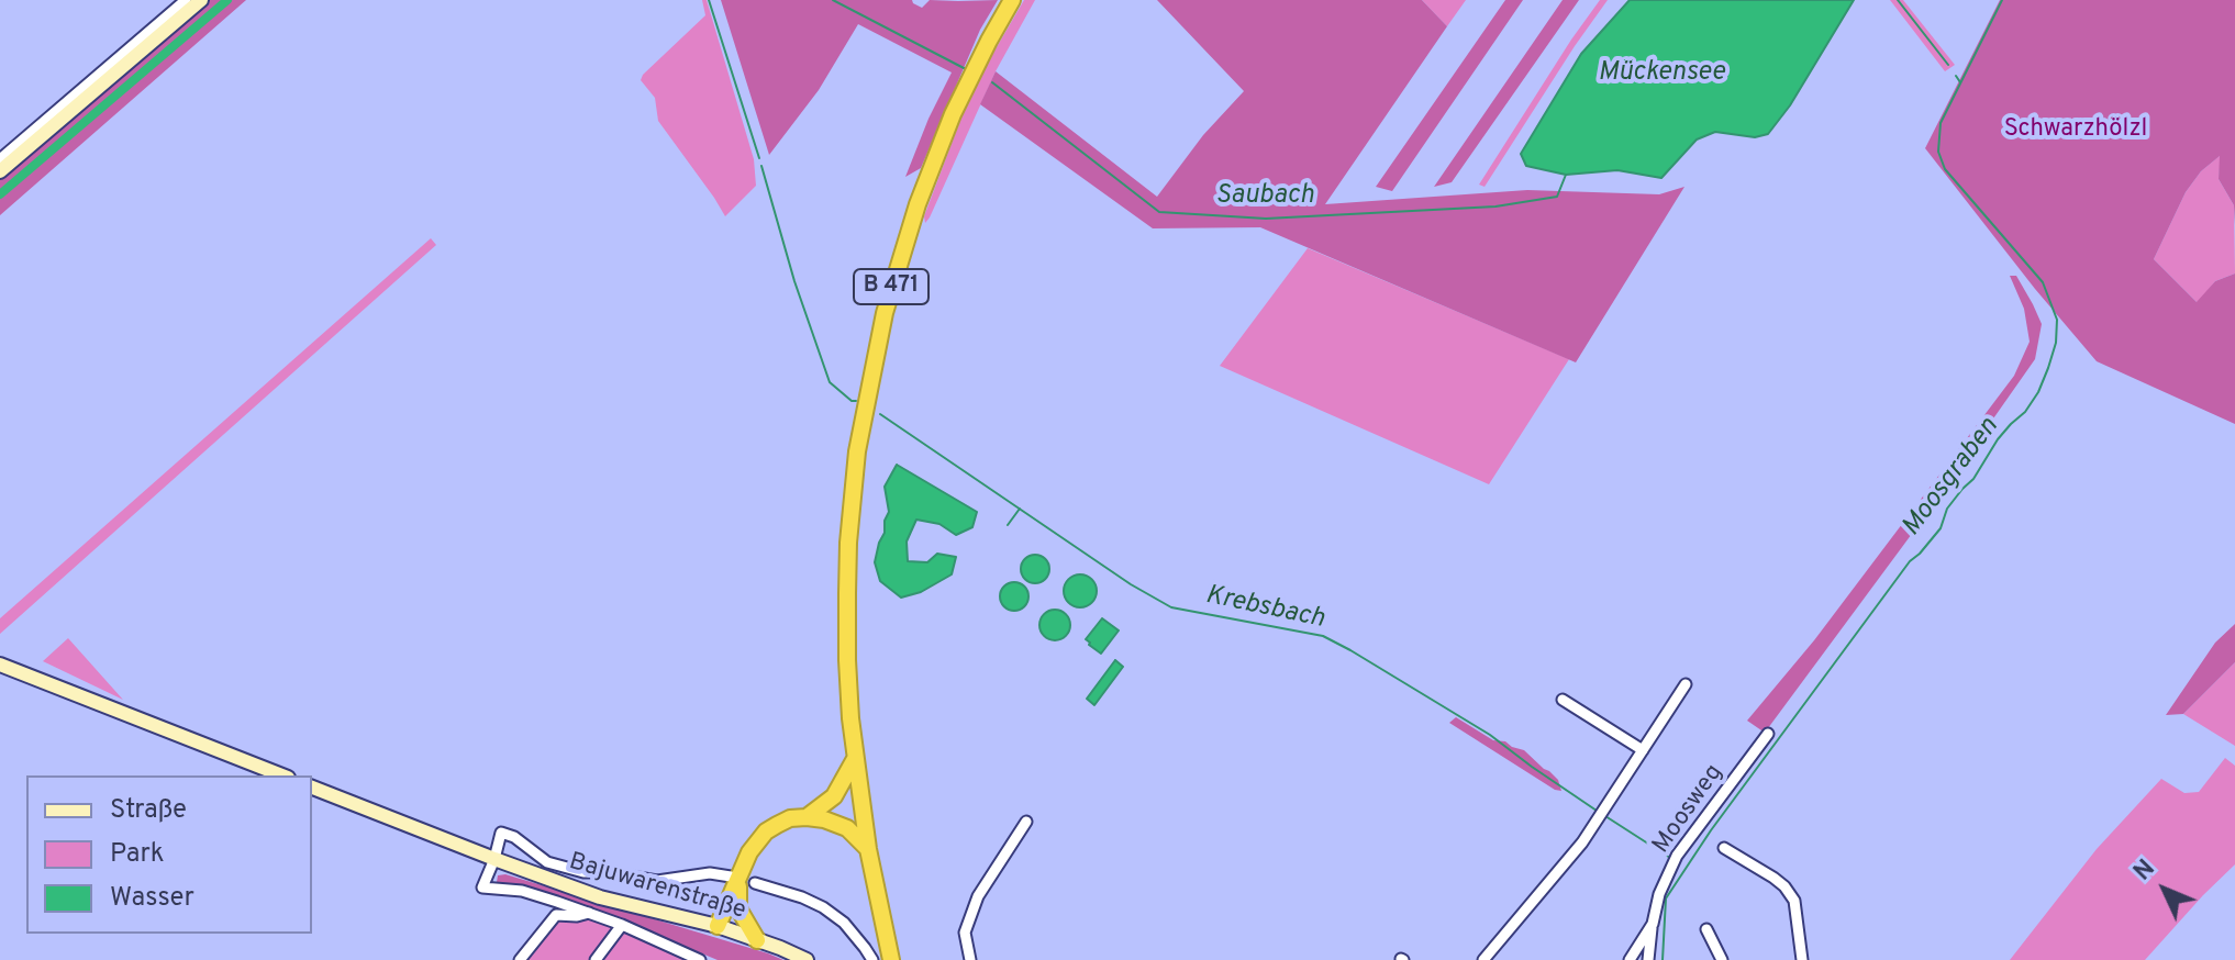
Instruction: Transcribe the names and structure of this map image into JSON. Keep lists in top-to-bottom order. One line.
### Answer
{"streets":{"highway":["B 471"],"main road":["Bajuwarenstraße"],"street":["Moosweg"]},"water":["Mückensee","Saubach","Moosgraben","Krebsbach"],"parks":["Schwarzhölzl"],"legend":["Straße","Park","Wasser"],"north":"top left"}
